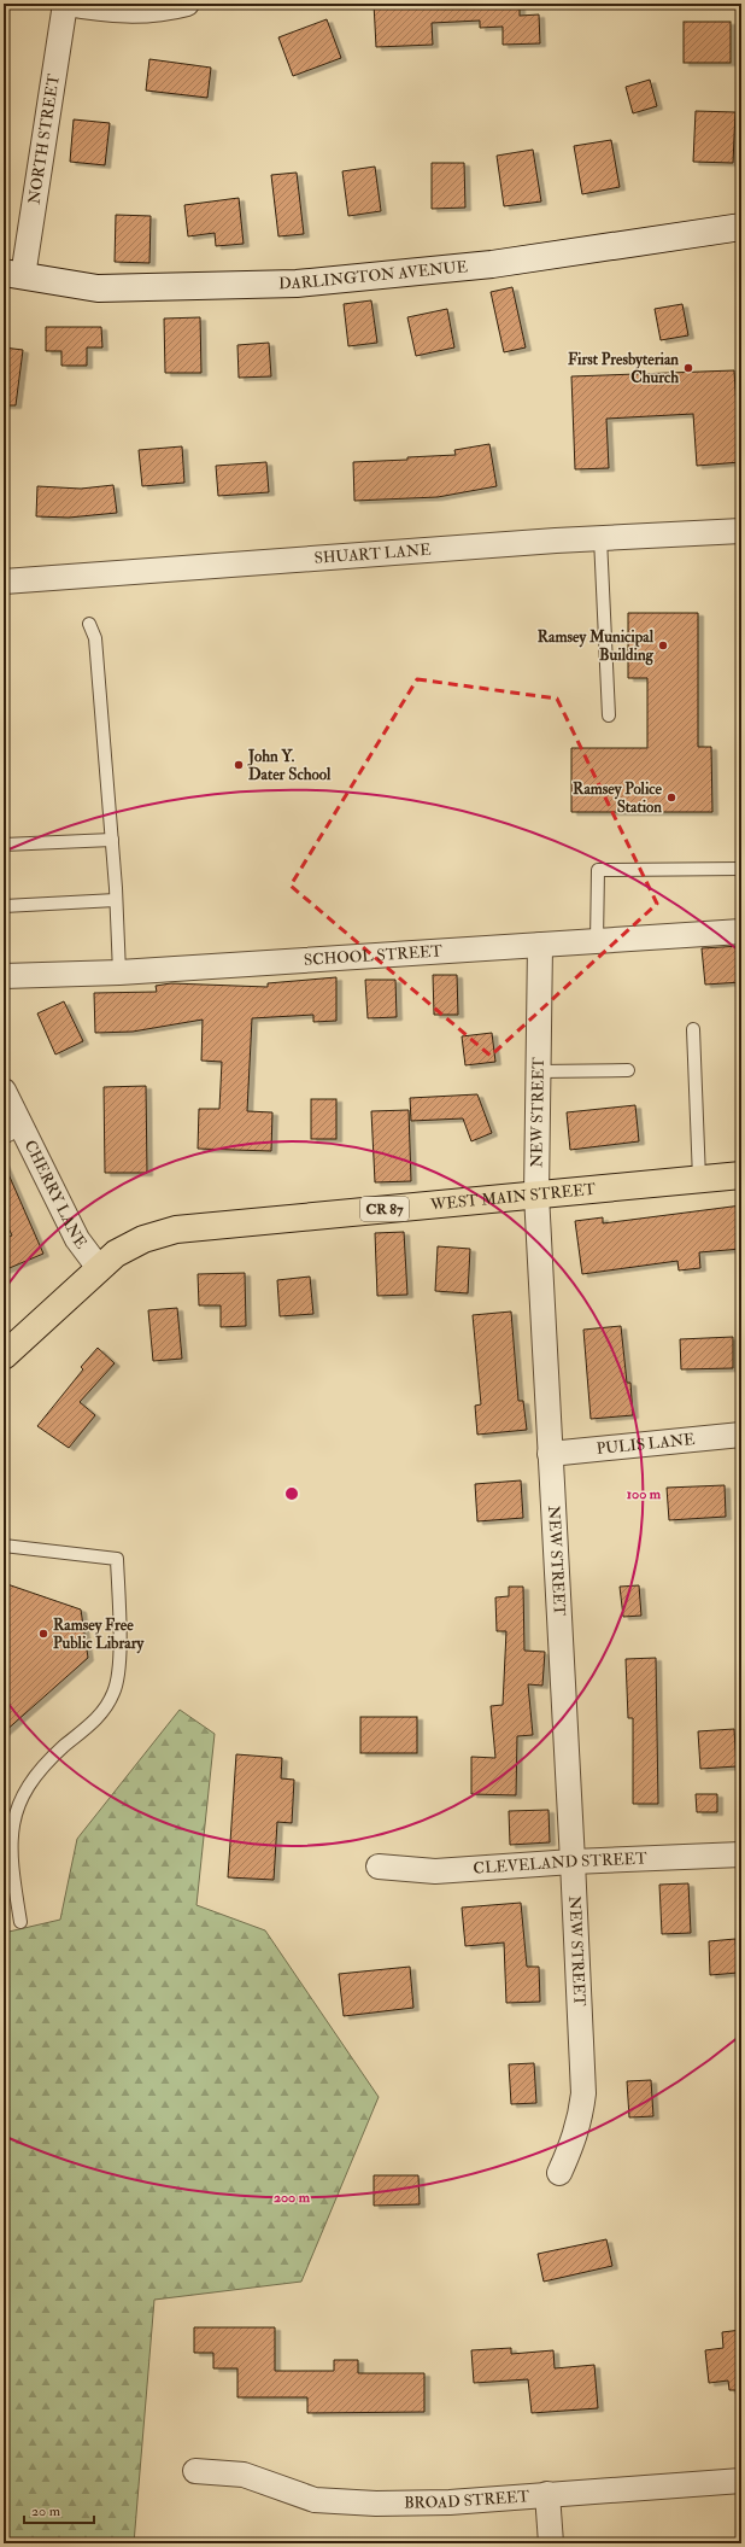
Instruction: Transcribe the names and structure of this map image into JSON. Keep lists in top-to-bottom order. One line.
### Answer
{"streets":{"main road":["DARLINGTON AVENUE","WEST MAIN STREET","CR 87"],"street":["NORTH STREET","SHUART LANE","SCHOOL STREET","NEW STREET","CHERRY LANE","PULIS LANE","CLEVELAND STREET","BROAD STREET"]},"crossings":[["NORTH STREET","DARLINGTON AVENUE"],["SCHOOL STREET","NEW STREET"],["NEW STREET","WEST MAIN STREET"],["NEW STREET","PULIS LANE"],["NEW STREET","CLEVELAND STREET"],["CHERRY LANE","WEST MAIN STREET"],["CHERRY LANE","CR 87"],["WEST MAIN STREET","CR 87"]],"places":["First Presbyterian Church","Ramsey Municipal Building","John Y. Dater School","Ramsey Police Station","Ramsey Free Public Library"],"scale_bar":"20 m","rings":["100 m","200 m"]}
